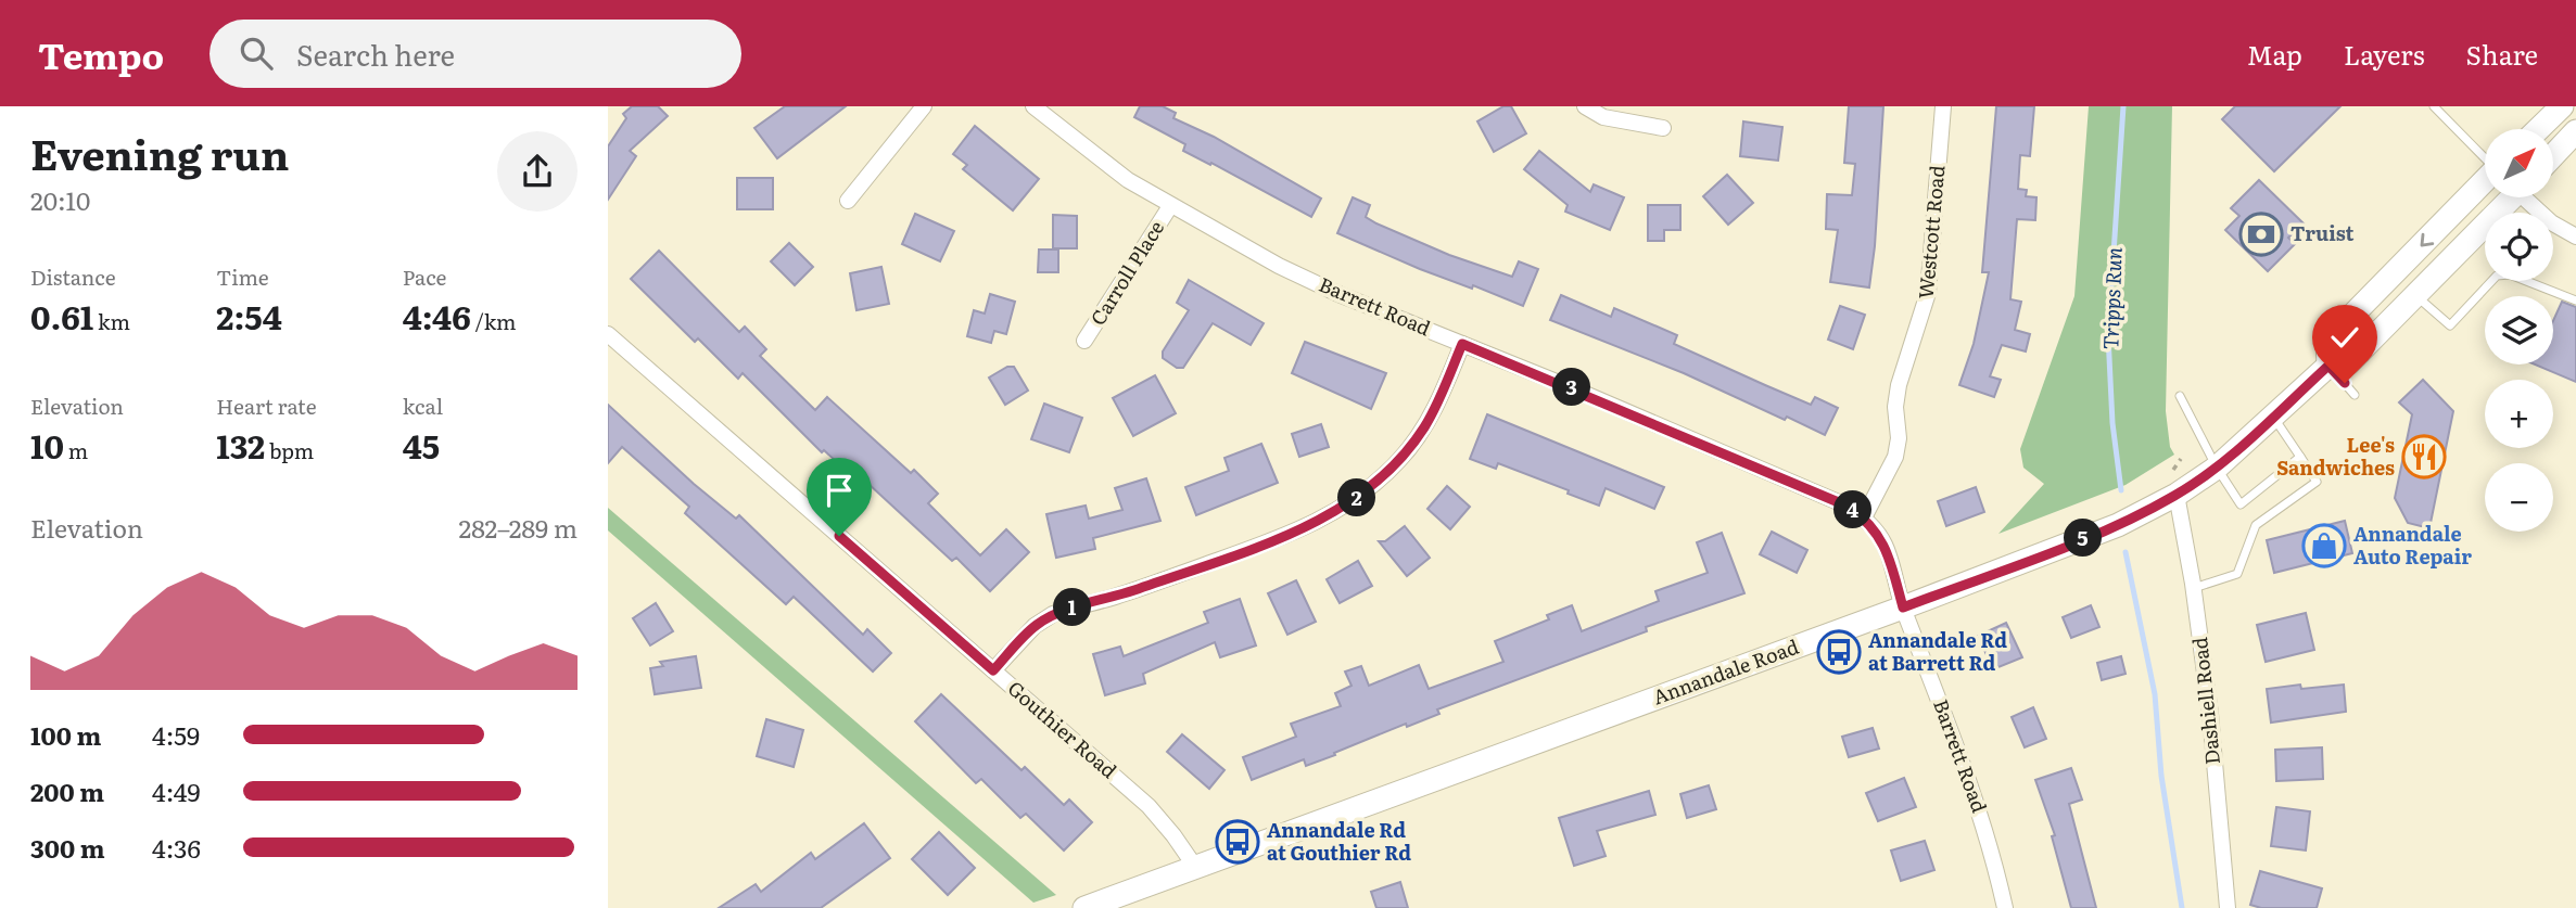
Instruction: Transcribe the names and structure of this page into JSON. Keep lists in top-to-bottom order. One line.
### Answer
{"streets":{"main road":["Annandale Road"],"street":["Westcott Road","Carroll Place","Barrett Road","Dashiell Road","Gouthier Road"]},"crossings":[["Westcott Road","Barrett Road"],["Carroll Place","Barrett Road"],["Barrett Road","Annandale Road"],["Annandale Road","Dashiell Road"],["Annandale Road","Gouthier Road"]],"water":["Tripps Run"],"places":{"bank":["Truist"],"restaurant":["Lee's Sandwiches"],"shop":["Annandale Auto Repair"],"bus stop":["Annandale Rd at Barrett Rd","Annandale Rd at Gouthier Rd"]},"north":"top right","page":{"header":"Tempo","search":"Search here","nav":["Map","Layers","Share"],"heading":["Evening run","20:10"],"map_buttons":["+","−"],"stats":[["Distance","0.61 km"],["Time","2:54"],["Pace","4:46 /km"],["Elevation","10 m"],["Heart rate","132 bpm"],["kcal","45"]],"pins":["3","2","4","5","1"],"chart":["Elevation","282–289 m"],"list":[{"name":"100 m","note":"4:59"},{"name":"200 m","note":"4:49"},{"name":"300 m","note":"4:36"}]}}
